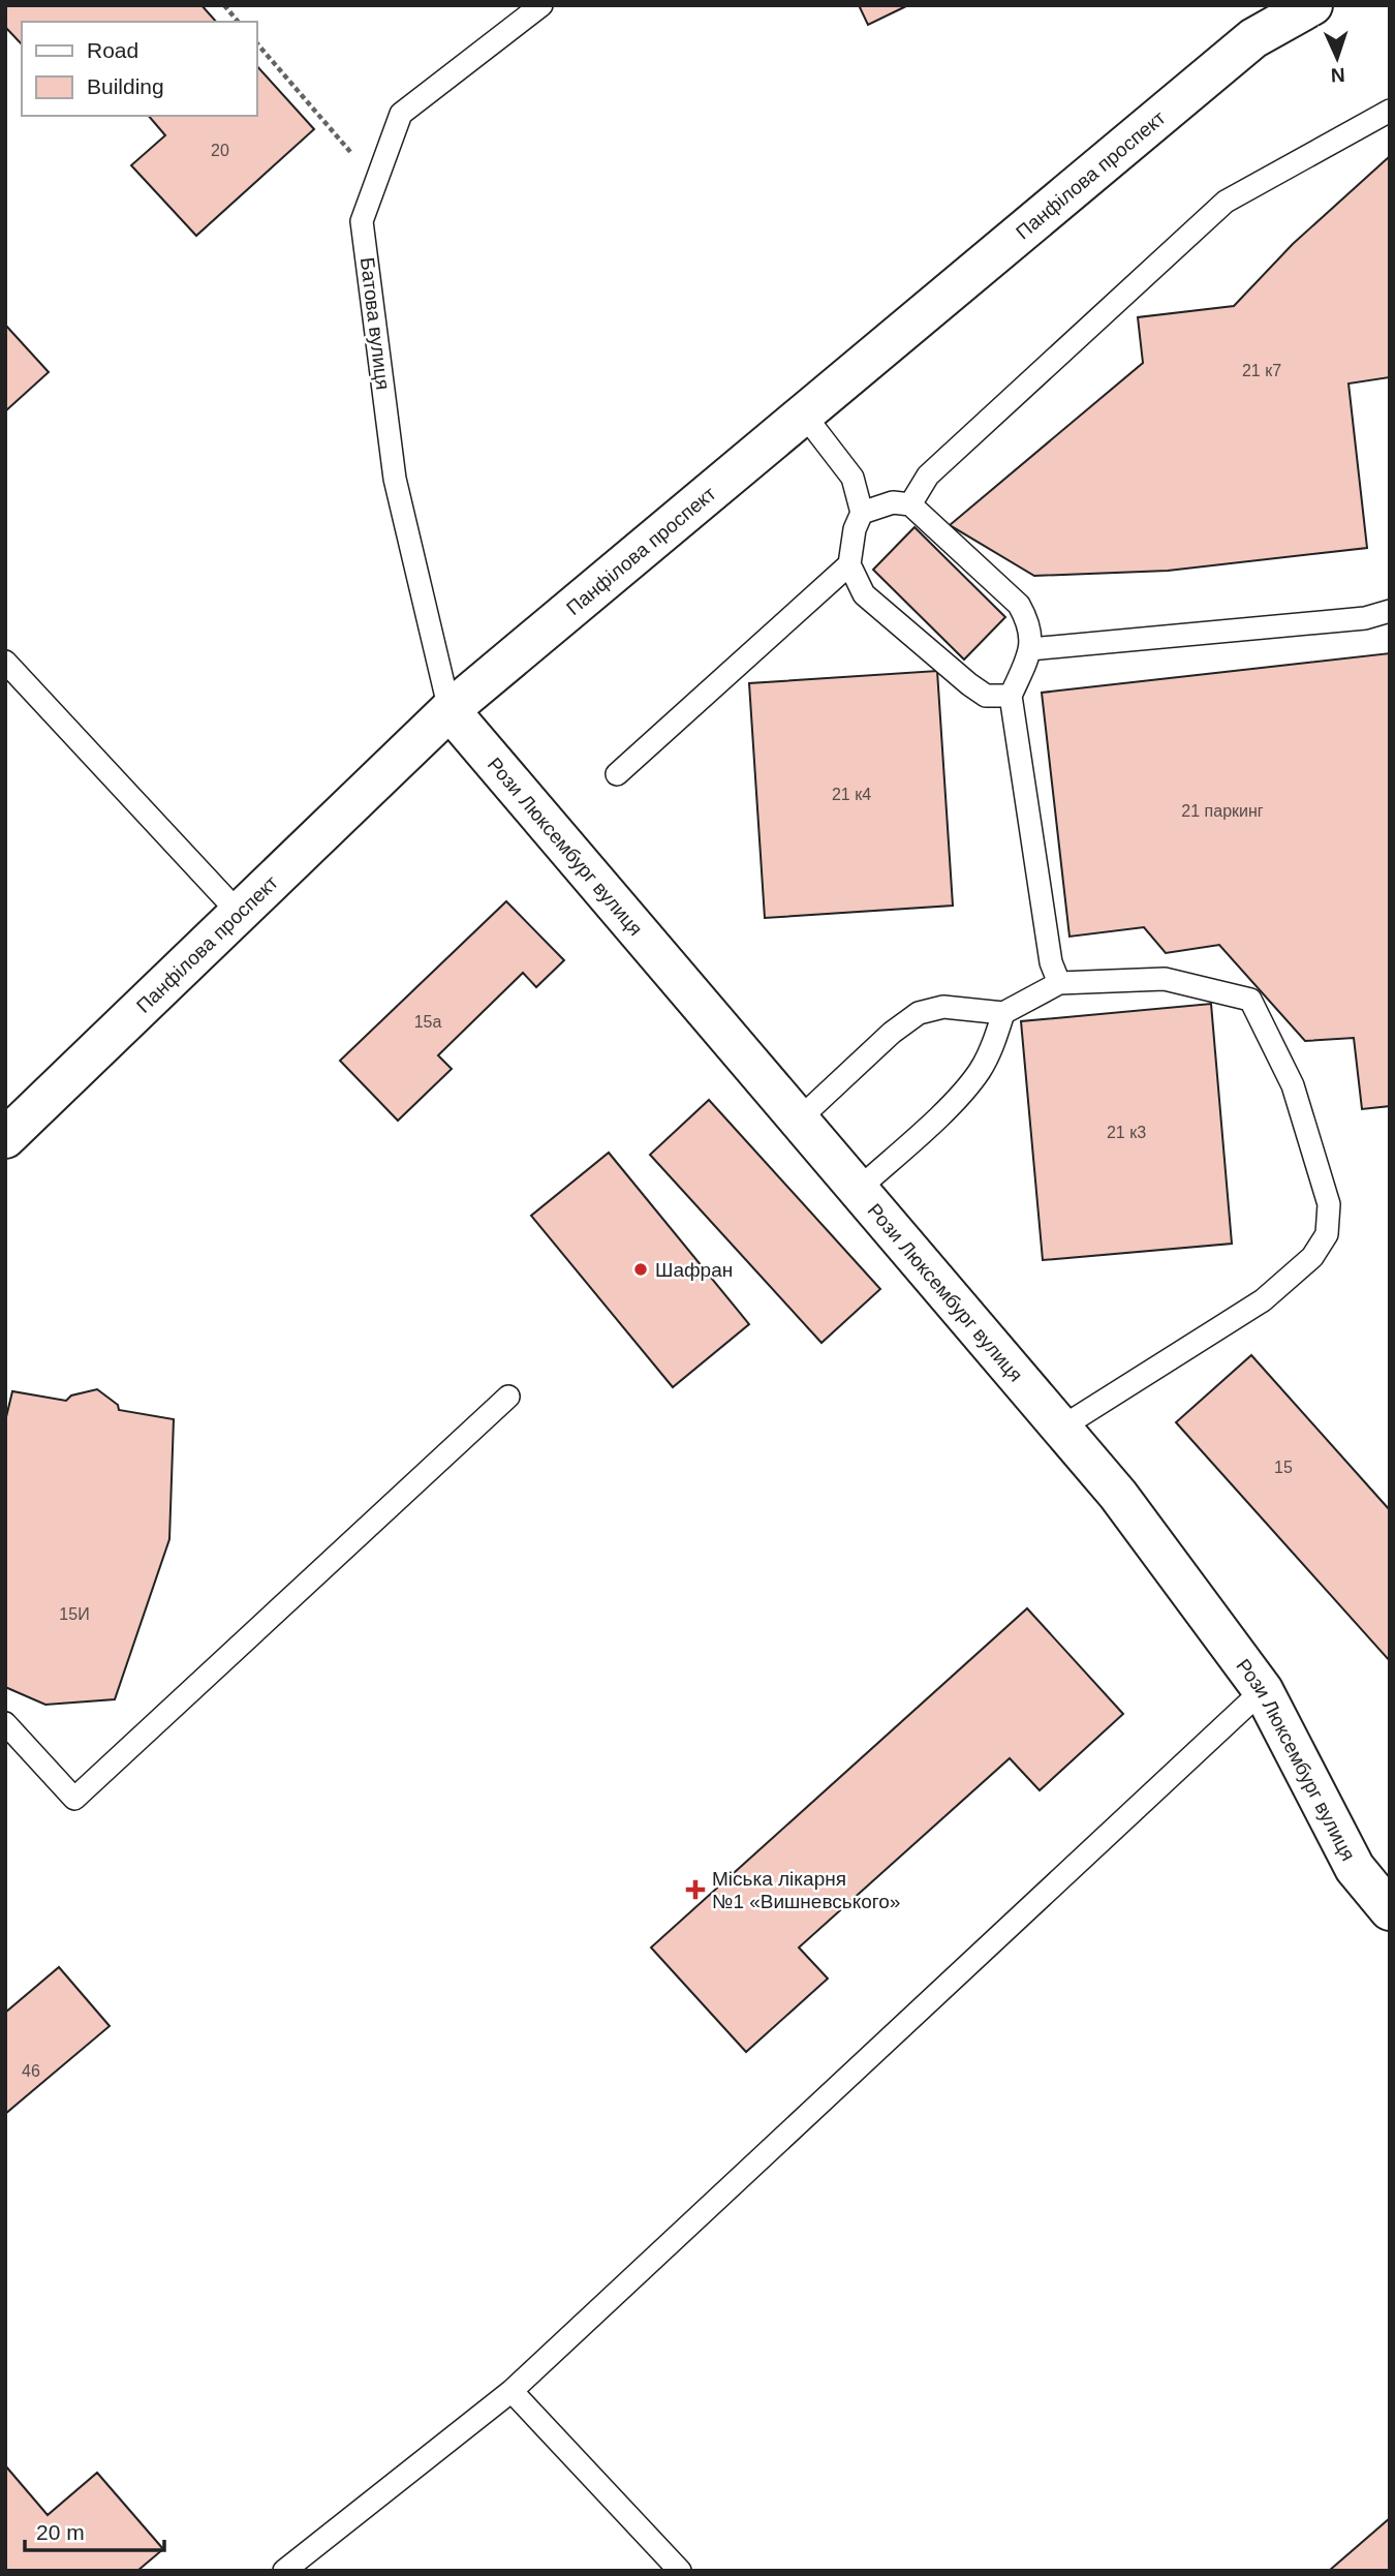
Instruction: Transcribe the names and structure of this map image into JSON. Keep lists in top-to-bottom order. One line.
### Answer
{"streets":{"main road":["Панфілова проспект","Рози Люксембург вулиця"],"lane":["Батова вулиця"]},"crossings":[["Панфілова проспект","Батова вулиця"],["Панфілова проспект","Рози Люксембург вулиця"],["Батова вулиця","Рози Люксембург вулиця"]],"places":{"other":["Шафран"],"health":["Міська лікарня №1 «Вишневського»"]},"house_numbers":["20","21 к7","21 к4","21 паркинг","15а","21 к3","15","15И","46"],"legend":["Road","Building"],"scale_bar":"20 m","north":"bottom"}
